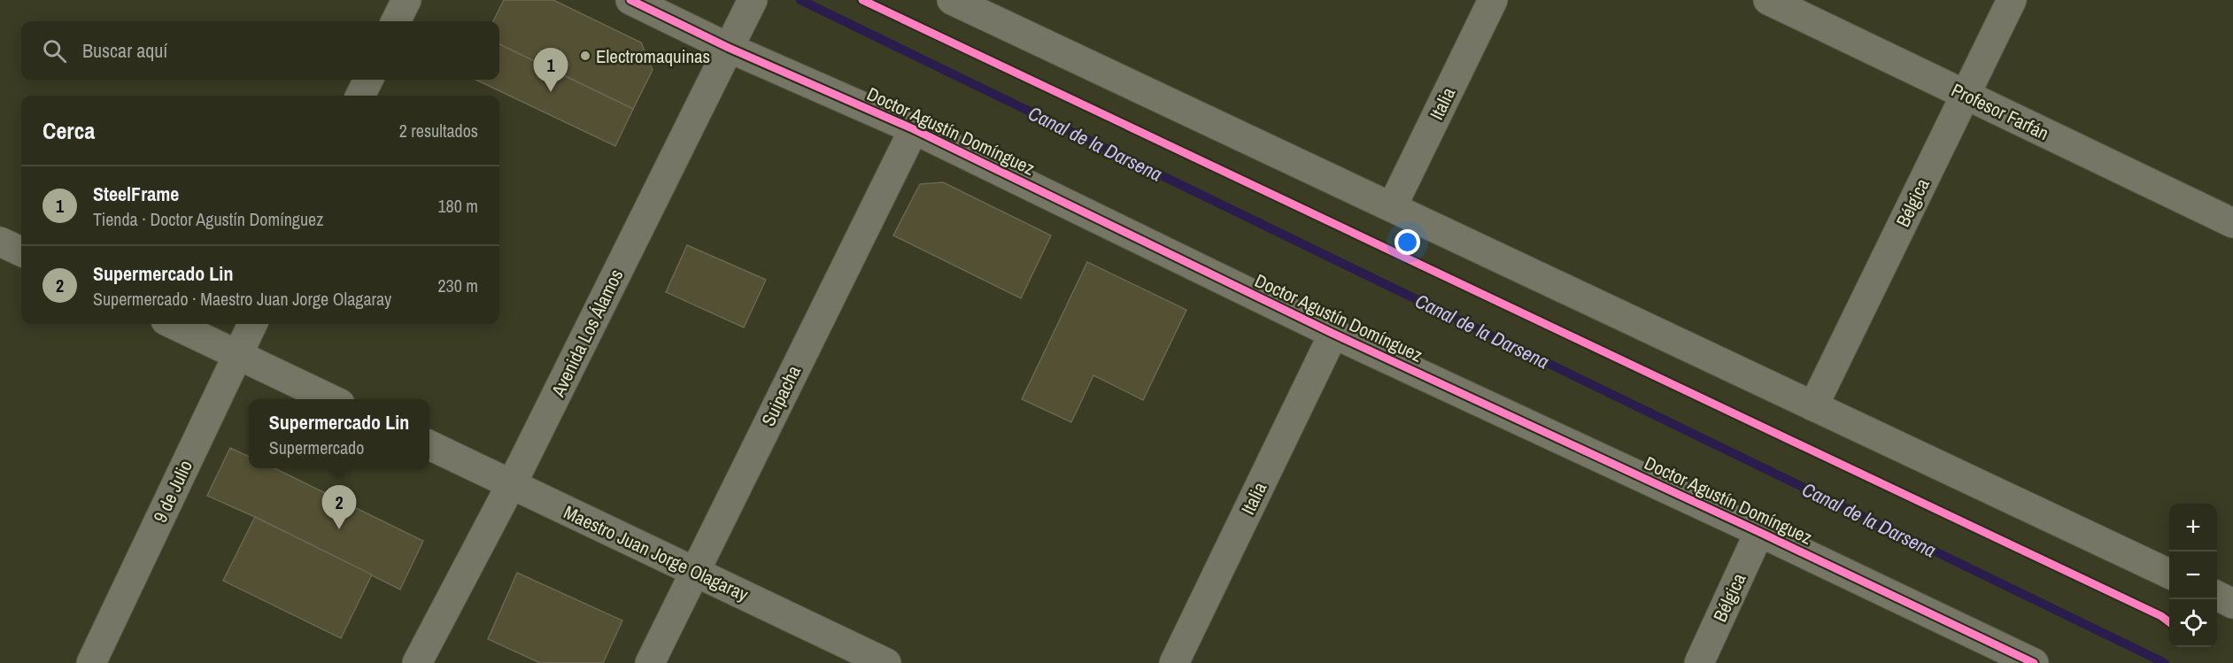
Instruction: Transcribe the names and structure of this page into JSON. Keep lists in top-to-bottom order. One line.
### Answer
{"streets":{"street":["Italia","Profesor Farfán","Doctor Agustín Domínguez","Bélgica","Avenida Los Álamos","Suipacha","9 de Julio","Maestro Juan Jorge Olagaray"]},"crossings":[["Italia","Doctor Agustín Domínguez"],["Profesor Farfán","Bélgica"],["Doctor Agustín Domínguez","Bélgica"],["Doctor Agustín Domínguez","Avenida Los Álamos"],["Doctor Agustín Domínguez","Suipacha"],["Avenida Los Álamos","Maestro Juan Jorge Olagaray"],["Suipacha","Maestro Juan Jorge Olagaray"]],"water":["Canal de la Darsena"],"places":["Electromaquinas"],"page":{"search":"Buscar aquí","pins":["1","2"],"heading":["Cerca","2 resultados"],"list":[{"mark":"1","name":"SteelFrame","note":"Tienda · Doctor Agustín Domínguez","value":"180 m"},{"mark":"2","name":"Supermercado Lin","note":"Supermercado · Maestro Juan Jorge Olagaray","value":"230 m"}],"popup":["Supermercado Lin","Supermercado"],"map_buttons":["+","−"]}}
